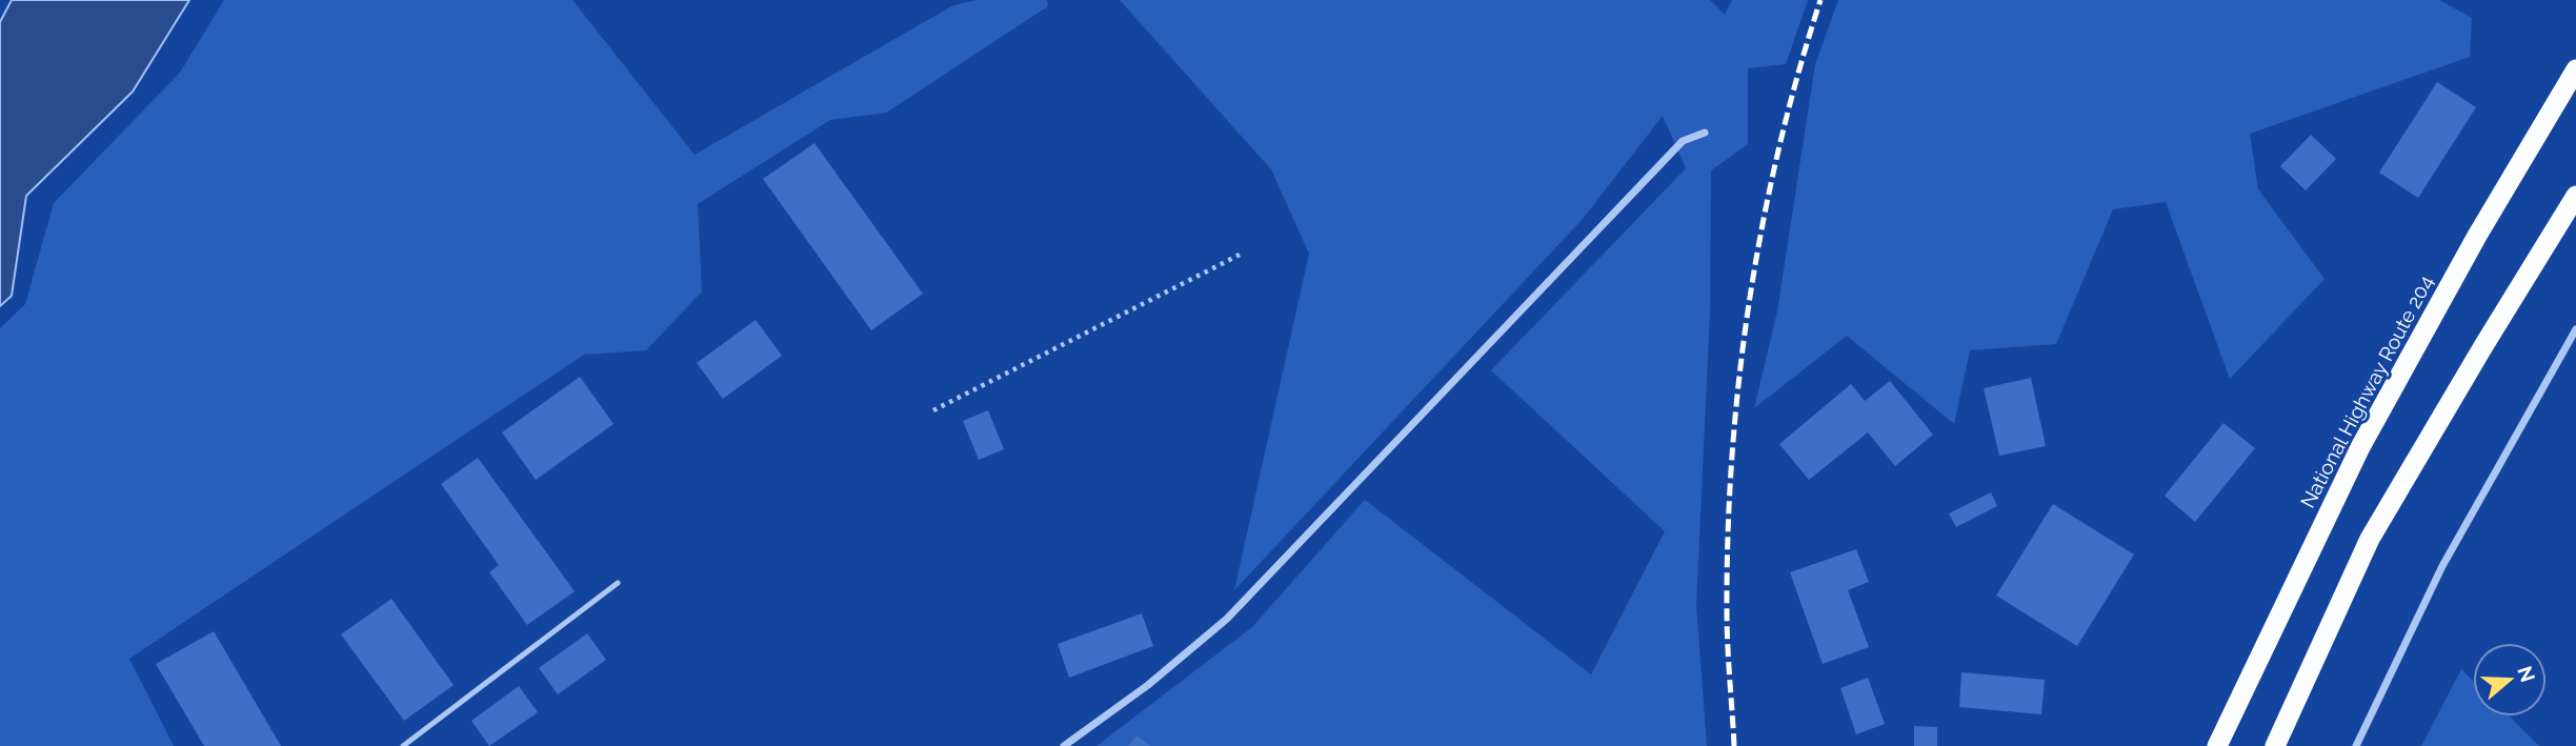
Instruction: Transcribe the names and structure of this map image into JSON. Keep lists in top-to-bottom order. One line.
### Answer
{"streets":{"highway":["National Highway Route 204"]},"north":"right"}
